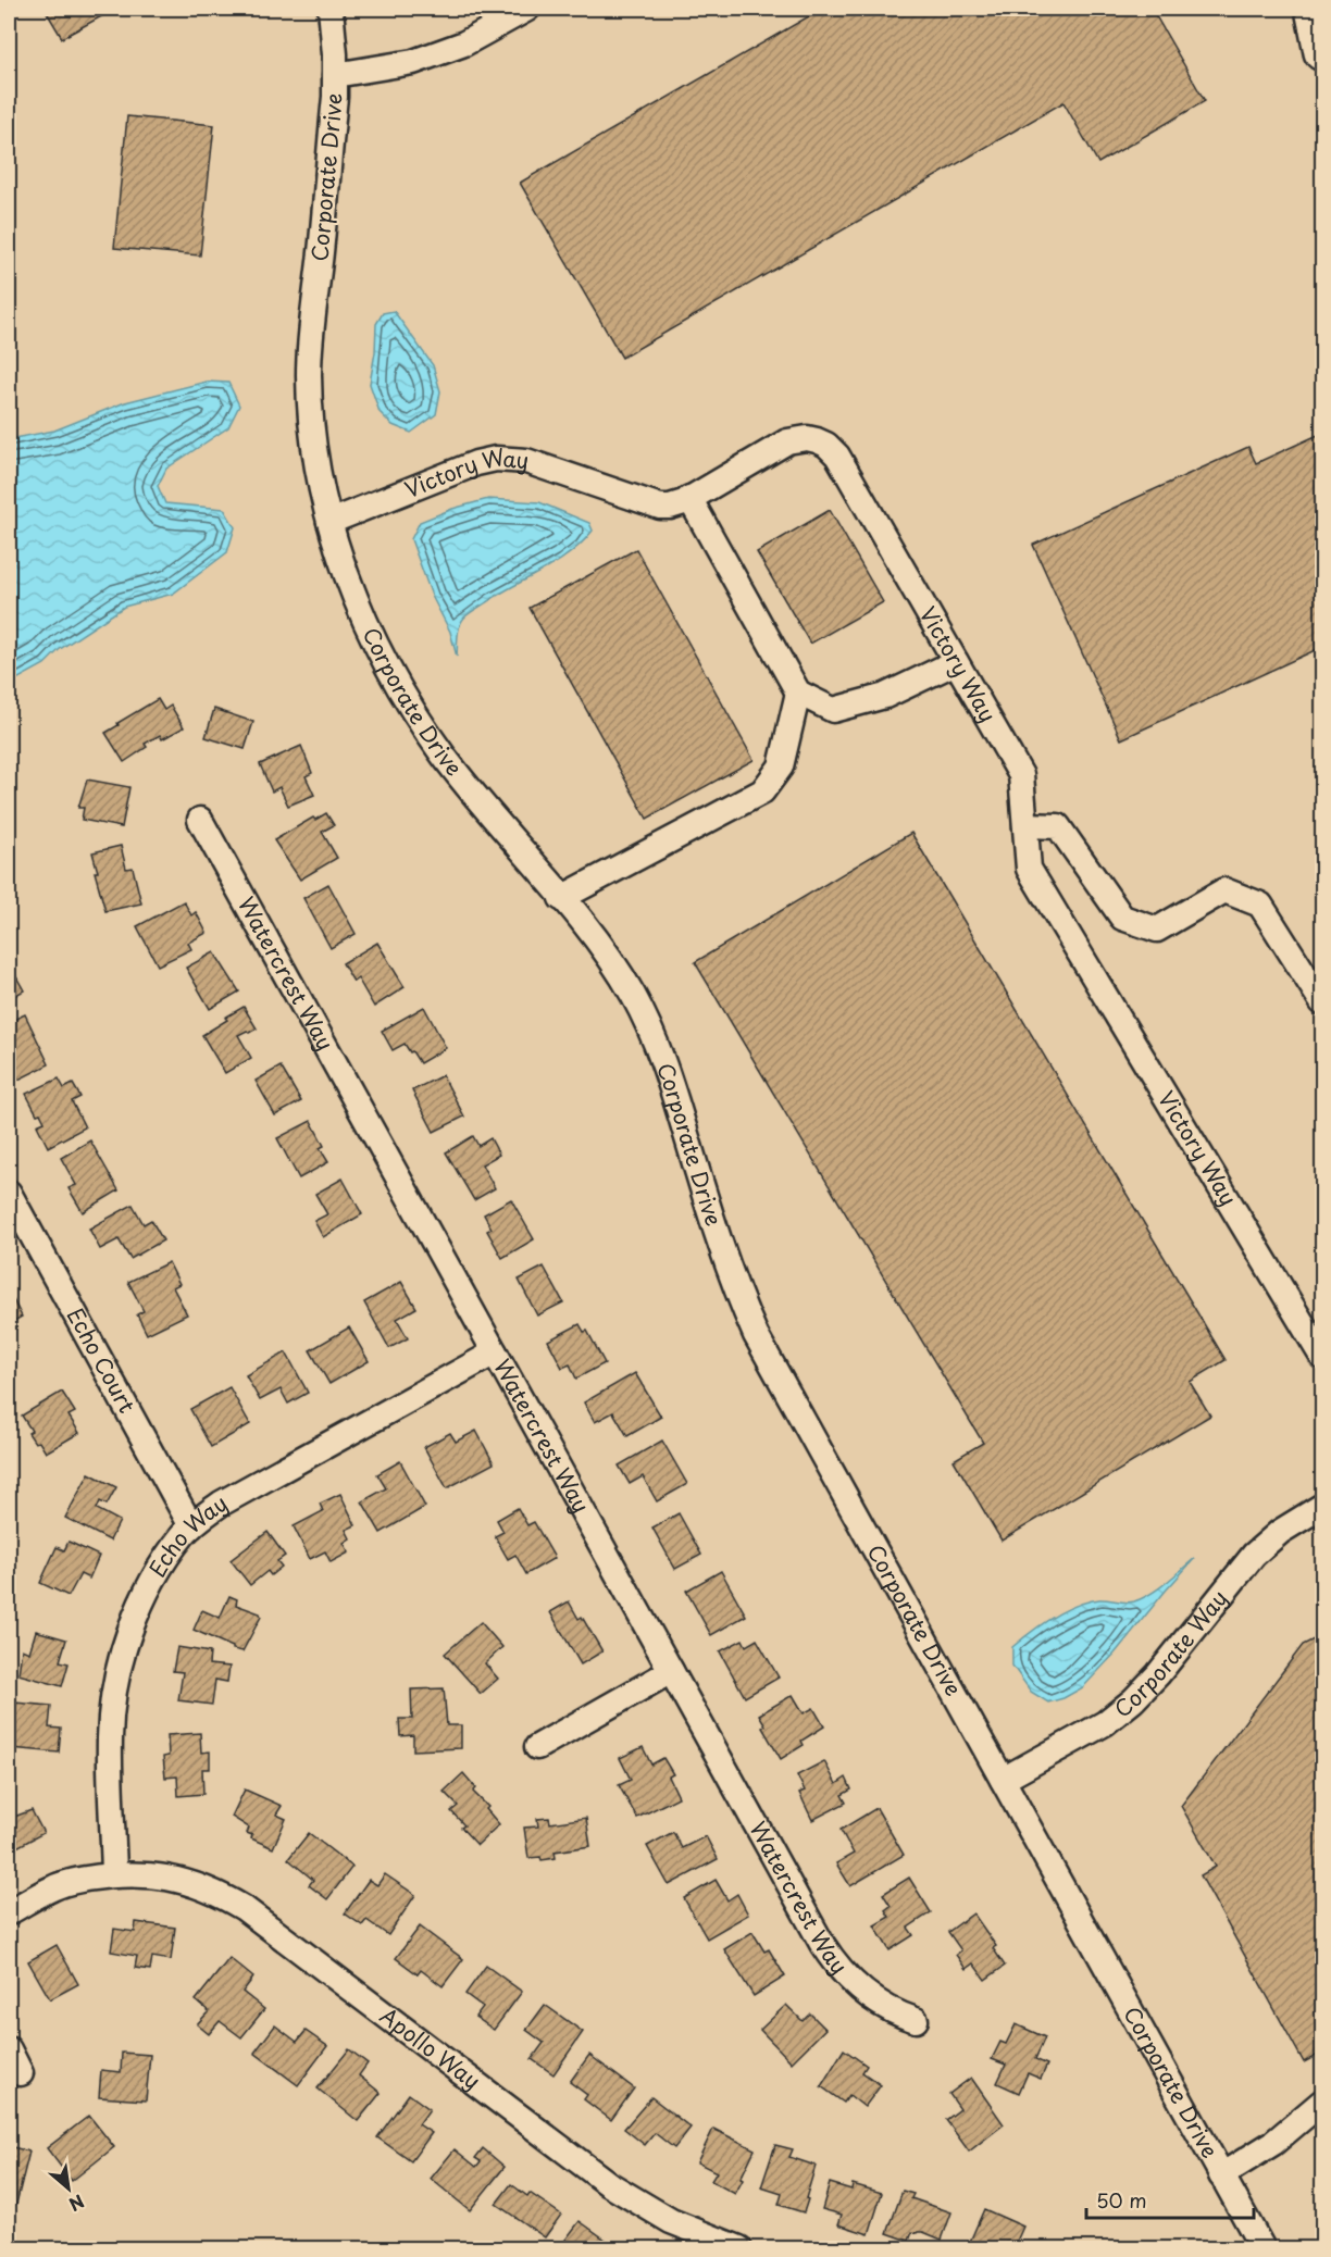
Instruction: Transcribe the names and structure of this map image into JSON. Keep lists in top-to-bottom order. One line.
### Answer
{"streets":{"street":["Corporate Drive","Victory Way","Watercrest Way","Echo Court","Echo Way","Corporate Way","Apollo Way"]},"crossings":[["Corporate Drive","Victory Way"],["Corporate Drive","Corporate Way"],["Watercrest Way","Echo Way"],["Echo Court","Echo Way"],["Echo Way","Apollo Way"]],"scale_bar":"50 m","north":"bottom right"}
